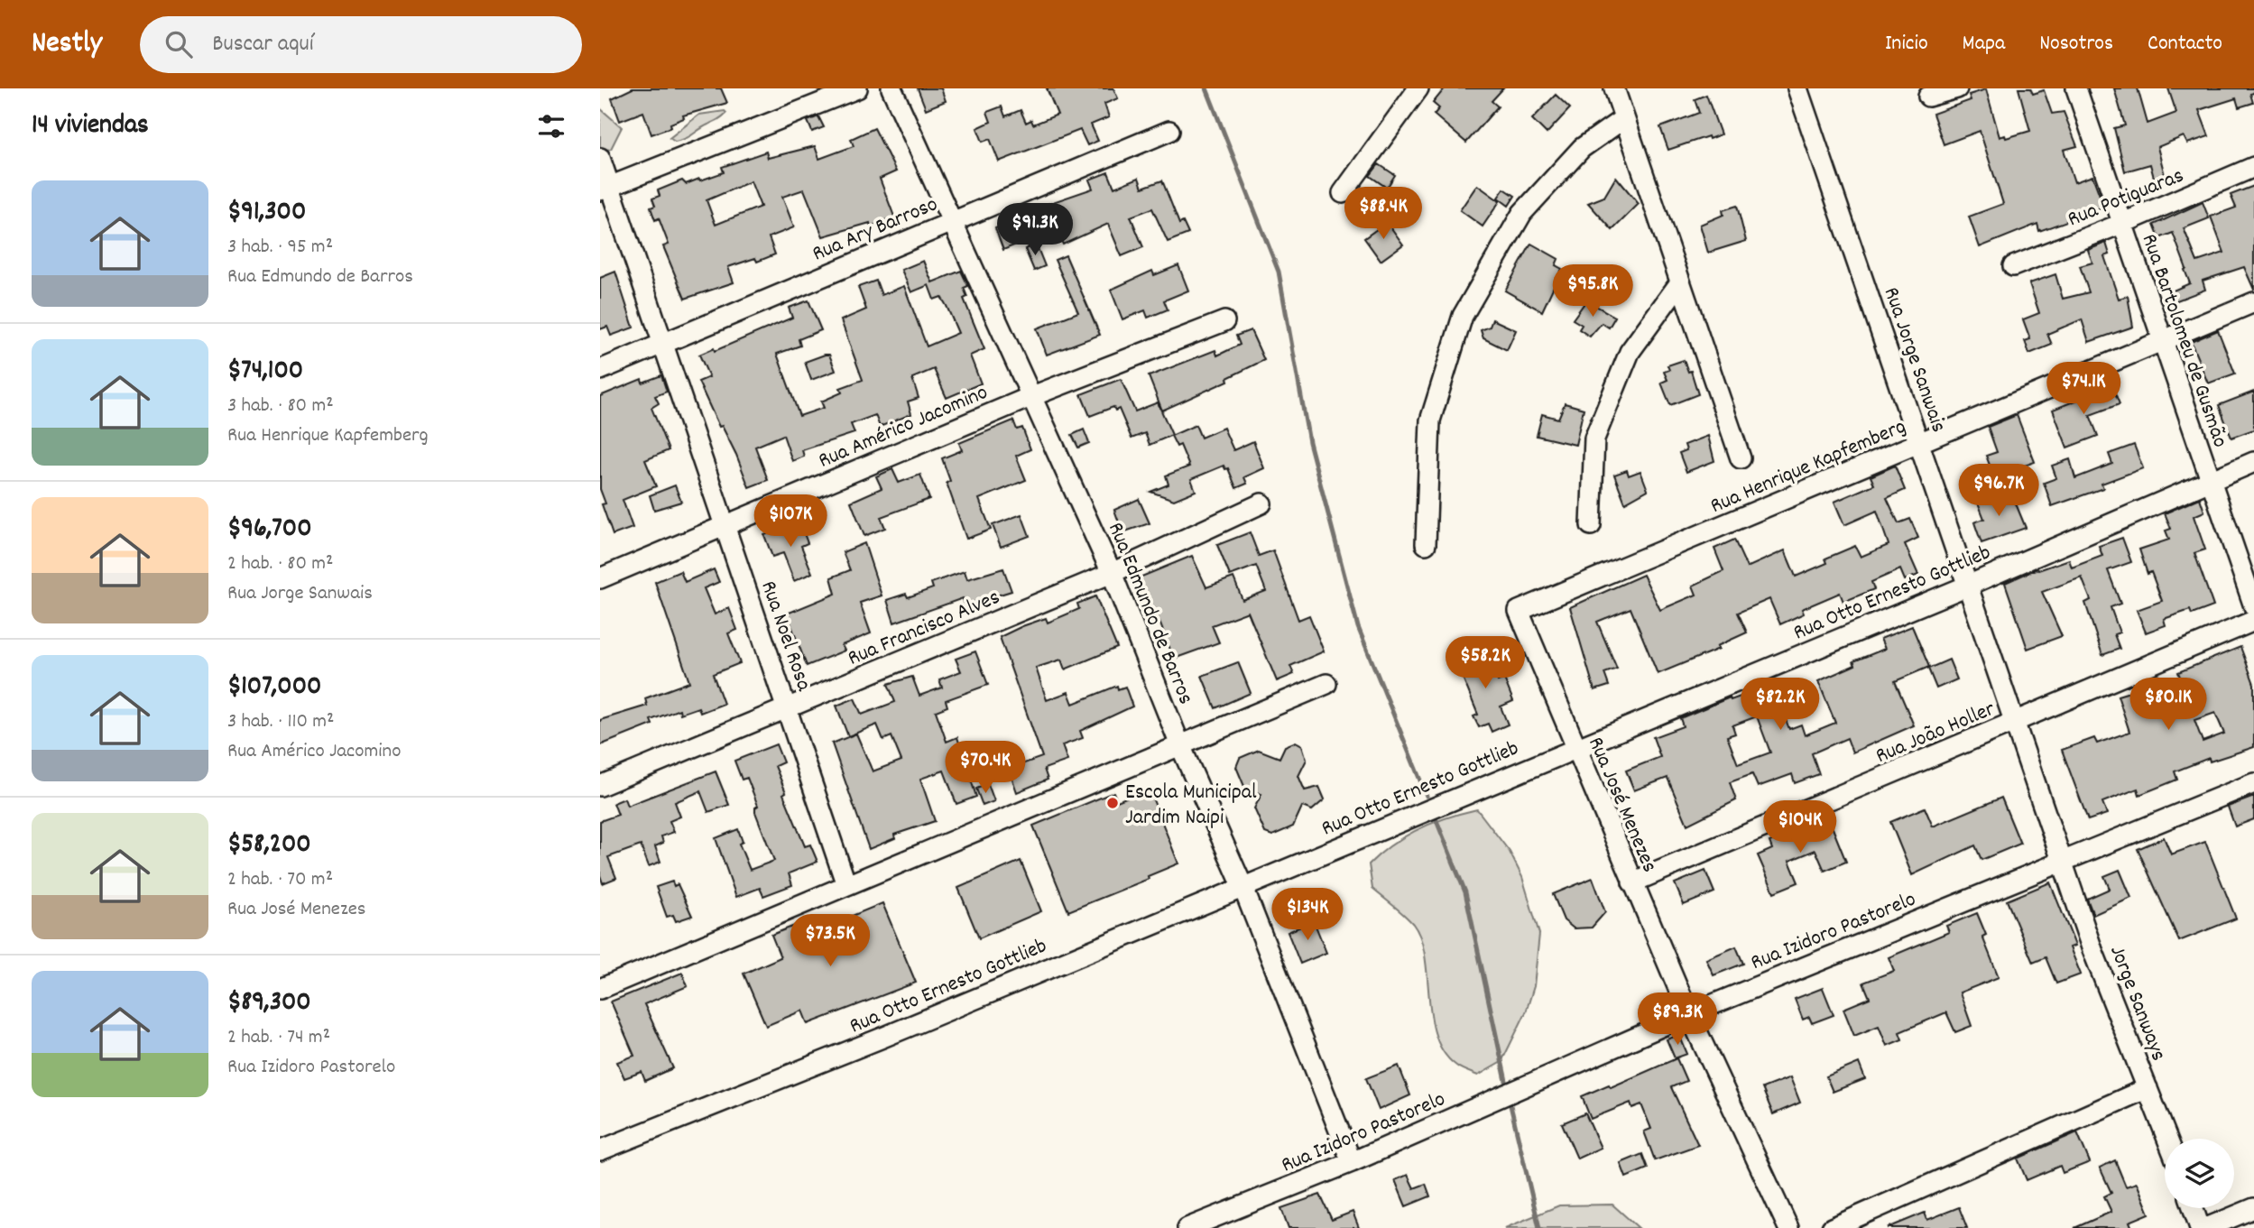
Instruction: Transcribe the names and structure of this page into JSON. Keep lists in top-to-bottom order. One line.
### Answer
{"streets":{"street":["Rua Potiguaras","Rua Ary Barroso","Rua Bartolomeu de Gusmão","Rua Jorge Sanwais","Rua Américo Jacomino","Rua Henrique Kapfemberg","Rua Otto Ernesto Gottlieb","Rua Edmundo de Barros","Rua Francisco Alves","Rua Noel Rosa","Rua João Holler","Rua José Menezes","Rua Izidoro Pastorelo","Jorge Sanways"]},"crossings":[["Rua Potiguaras","Rua Bartolomeu de Gusmão"],["Rua Ary Barroso","Rua Edmundo de Barros"],["Rua Ary Barroso","Rua Noel Rosa"],["Rua Bartolomeu de Gusmão","Rua Henrique Kapfemberg"],["Rua Bartolomeu de Gusmão","Rua Otto Ernesto Gottlieb"],["Rua Jorge Sanwais","Rua Henrique Kapfemberg"],["Rua Jorge Sanwais","Rua Otto Ernesto Gottlieb"],["Rua Jorge Sanwais","Rua João Holler"],["Rua Jorge Sanwais","Rua Izidoro Pastorelo"],["Rua Jorge Sanwais","Jorge Sanways"],["Rua Américo Jacomino","Rua Edmundo de Barros"],["Rua Américo Jacomino","Rua Noel Rosa"],["Rua Henrique Kapfemberg","Rua José Menezes"],["Rua Otto Ernesto Gottlieb","Rua Edmundo de Barros"],["Rua Otto Ernesto Gottlieb","Rua José Menezes"],["Rua Edmundo de Barros","Rua Francisco Alves"],["Rua Edmundo de Barros","Rua Izidoro Pastorelo"],["Rua Francisco Alves","Rua Noel Rosa"],["Rua João Holler","Rua José Menezes"],["Rua José Menezes","Rua Izidoro Pastorelo"],["Rua Izidoro Pastorelo","Jorge Sanways"]],"places":["Escola Municipal Jardim Naipi"],"page":{"header":"Nestly","search":"Buscar aquí","nav":["Inicio","Mapa","Nosotros","Contacto"],"heading":"14 viviendas","list":[{"name":"$91,300","note":"3 hab. · 95 m² · Rua Edmundo de Barros"},{"name":"$74,100","note":"3 hab. · 80 m² · Rua Henrique Kapfemberg"},{"name":"$96,700","note":"2 hab. · 80 m² · Rua Jorge Sanwais"},{"name":"$107,000","note":"3 hab. · 110 m² · Rua Américo Jacomino"},{"name":"$58,200","note":"2 hab. · 70 m² · Rua José Menezes"},{"name":"$89,300","note":"2 hab. · 74 m² · Rua Izidoro Pastorelo"}],"price":["$88.4K","$91.3K","$95.8K","$74.1K","$96.7K","$107K","$58.2K","$82.2K","$80.1K","$70.4K","$104K","$134K","$73.5K","$89.3K"]}}
